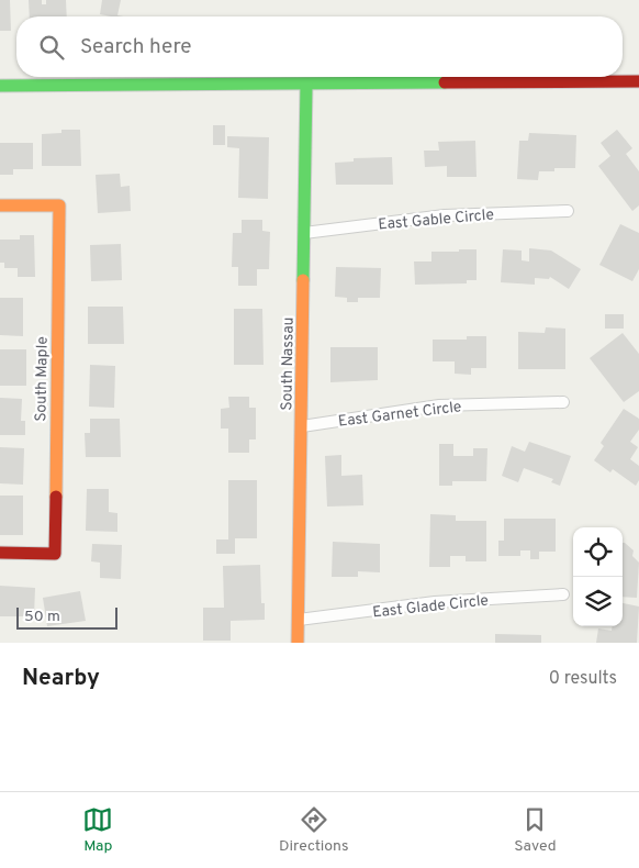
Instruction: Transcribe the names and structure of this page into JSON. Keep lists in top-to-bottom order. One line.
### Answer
{"streets":{"street":["East Gable Circle","South Nassau","South Maple","East Garnet Circle","East Glade Circle"]},"crossings":[["East Gable Circle","South Nassau"],["South Nassau","East Garnet Circle"],["South Nassau","East Glade Circle"]],"scale_bar":"50 m","page":{"search":"Search here","scale":"50 m","heading":["Nearby","0 results"],"nav":["Map","Directions","Saved"]}}
